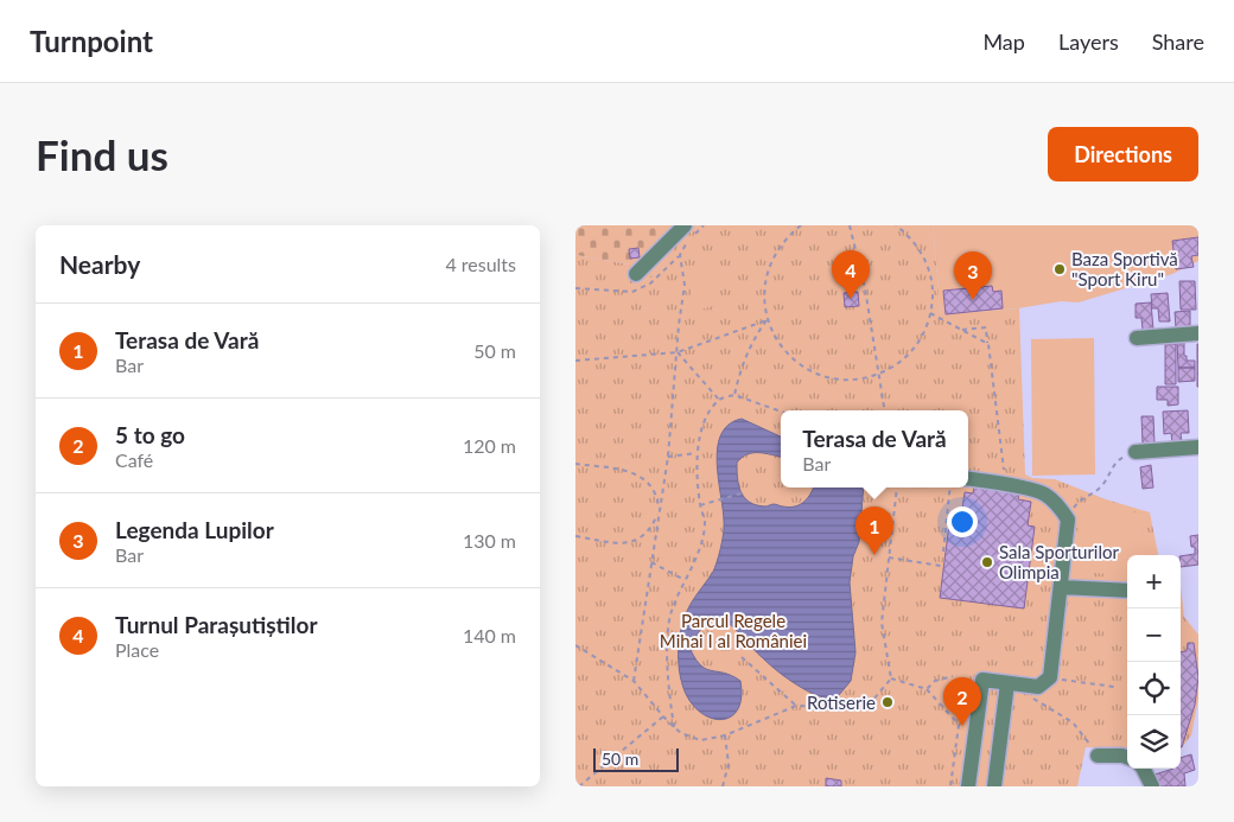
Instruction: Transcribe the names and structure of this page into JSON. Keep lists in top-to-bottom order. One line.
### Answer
{"parks":["Parcul Regele Mihai I al României"],"places":["Baza Sportivă \"Sport Kiru\"","Sala Sporturilor Olimpia","Rotiserie"],"scale_bar":"50 m","page":{"header":"Turnpoint","nav":["Map","Layers","Share"],"buttons":"Directions","title":"Find us","heading":["Nearby","4 results"],"pins":["4","3","1","2"],"list":[{"mark":"1","name":"Terasa de Vară","note":"Bar","value":"50 m"},{"mark":"2","name":"5 to go","note":"Café","value":"120 m"},{"mark":"3","name":"Legenda Lupilor","note":"Bar","value":"130 m"},{"mark":"4","name":"Turnul Parașutiștilor","note":"Place","value":"140 m"}],"popup":["Terasa de Vară","Bar"],"map_buttons":["+","−"],"scale":"50 m"}}
